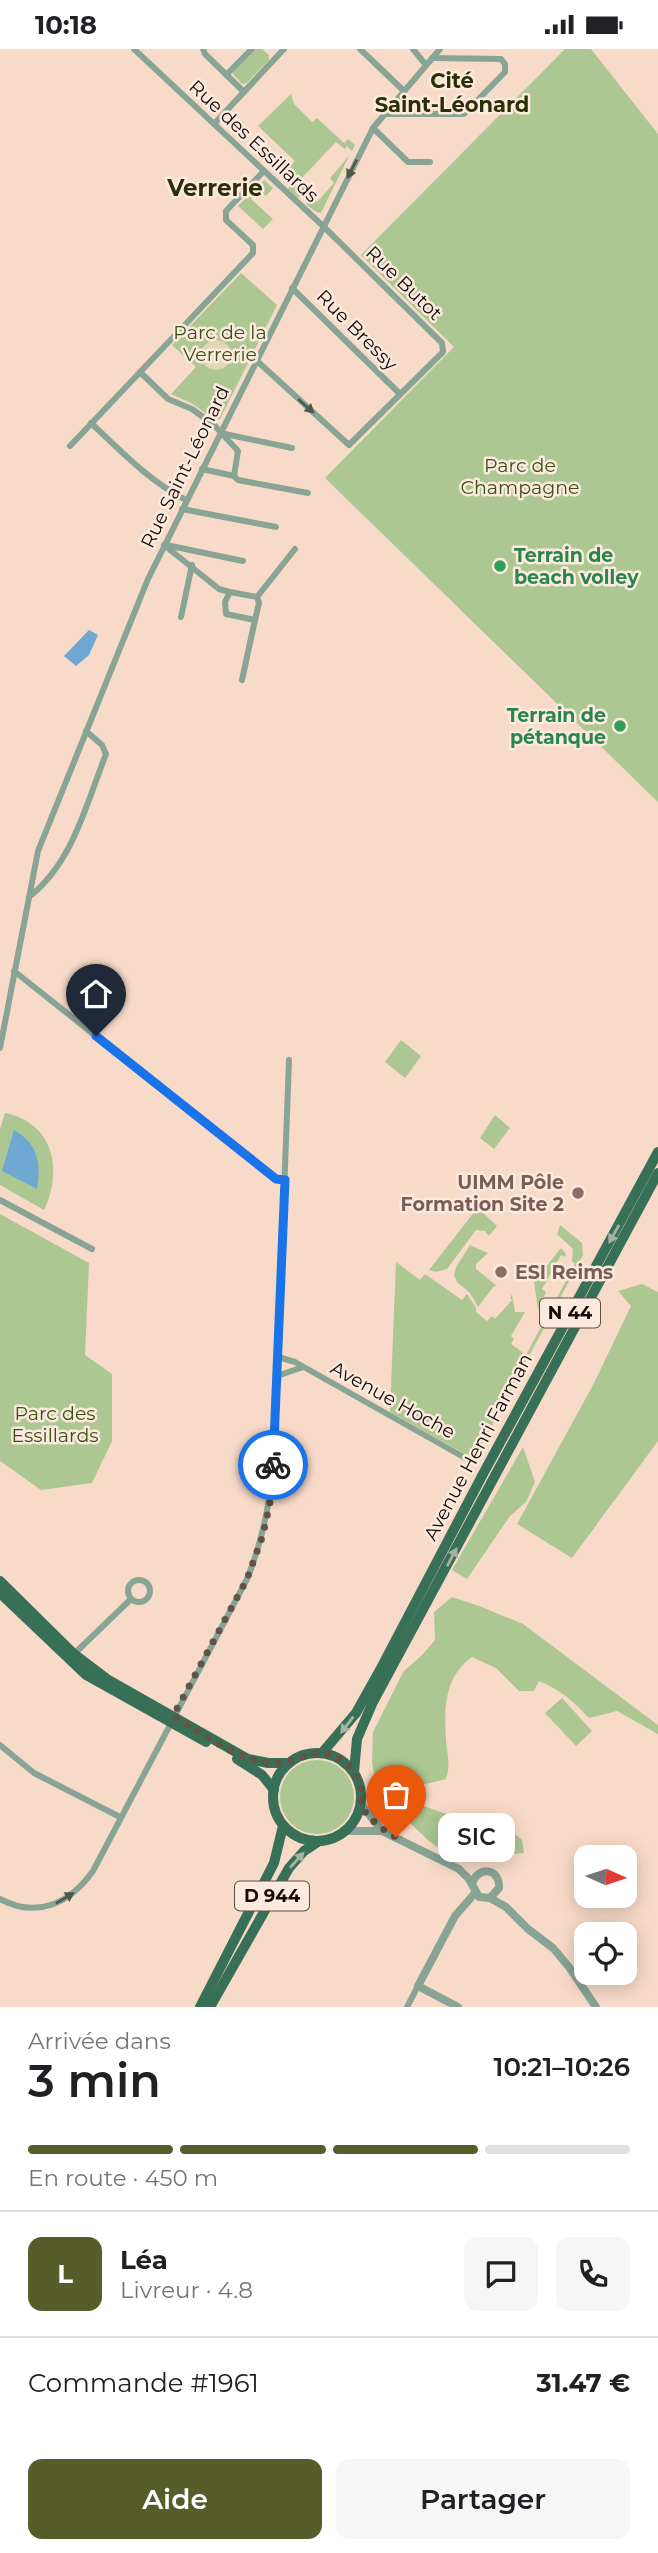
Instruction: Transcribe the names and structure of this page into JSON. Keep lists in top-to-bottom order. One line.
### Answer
{"streets":{"main road":["N 44","Avenue Henri Farman","D 944"],"street":["Rue des Essillards","Rue Butot","Rue Bressy","Rue Saint-Léonard","Avenue Hoche"]},"crossings":[["Rue des Essillards","Rue Butot"],["Rue des Essillards","Rue Saint-Léonard"],["Rue Butot","Rue Bressy"],["Rue Butot","Rue Saint-Léonard"],["Rue Bressy","Rue Saint-Léonard"],["Avenue Henri Farman","D 944"]],"districts":["Cité Saint-Léonard","Verrerie"],"parks":["Parc de la Verrerie","Parc de Champagne","Parc des Essillards"],"places":["Terrain de beach volley","Terrain de pétanque","UIMM Pôle Formation Site 2","ESI Reims","SIC"],"north":"right","page":{"status":"10:18","bubble":"SIC","heading":["3 min","Arrivée dans","10:21–10:26"],"panel":["Léa","Livreur · 4.8","Commande #1961","31.47 €"],"bar":"En route · 450 m","round":"L","buttons":["Aide","Partager"]}}
